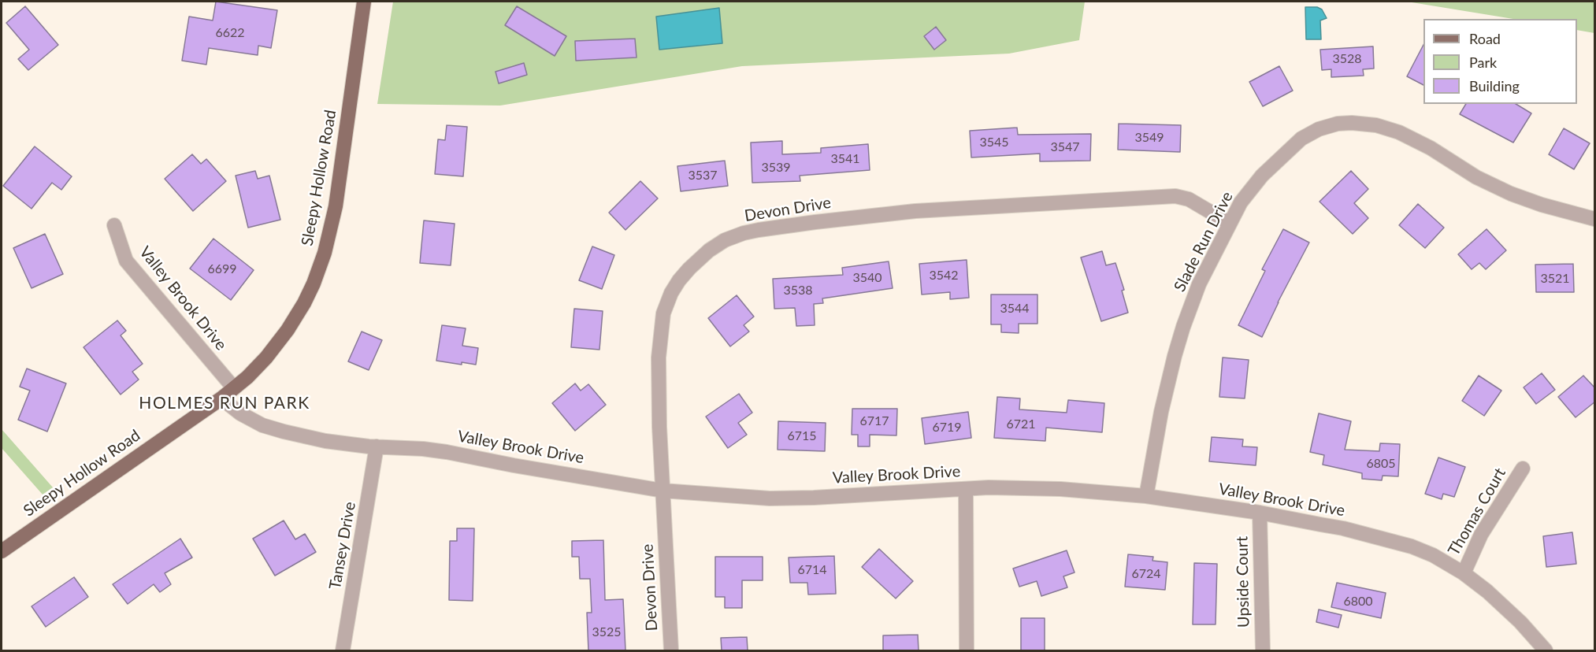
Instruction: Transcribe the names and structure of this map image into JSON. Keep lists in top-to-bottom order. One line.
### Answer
{"streets":{"main road":["Sleepy Hollow Road"],"street":["Devon Drive","Slade Run Drive","Valley Brook Drive","Thomas Court","Tansey Drive","Upside Court"]},"crossings":[["Sleepy Hollow Road","Valley Brook Drive"],["Devon Drive","Slade Run Drive"],["Devon Drive","Valley Brook Drive"],["Slade Run Drive","Valley Brook Drive"],["Valley Brook Drive","Thomas Court"],["Valley Brook Drive","Tansey Drive"],["Valley Brook Drive","Upside Court"]],"districts":["HOLMES RUN PARK"],"house_numbers":["6622","3528","3549","3545","3547","3541","3539","3537","6699","3542","3540","3521","3538","3544","6717","6721","6719","6715","6805","6714","6724","6800","3525"],"legend":["Road","Park","Building"]}
